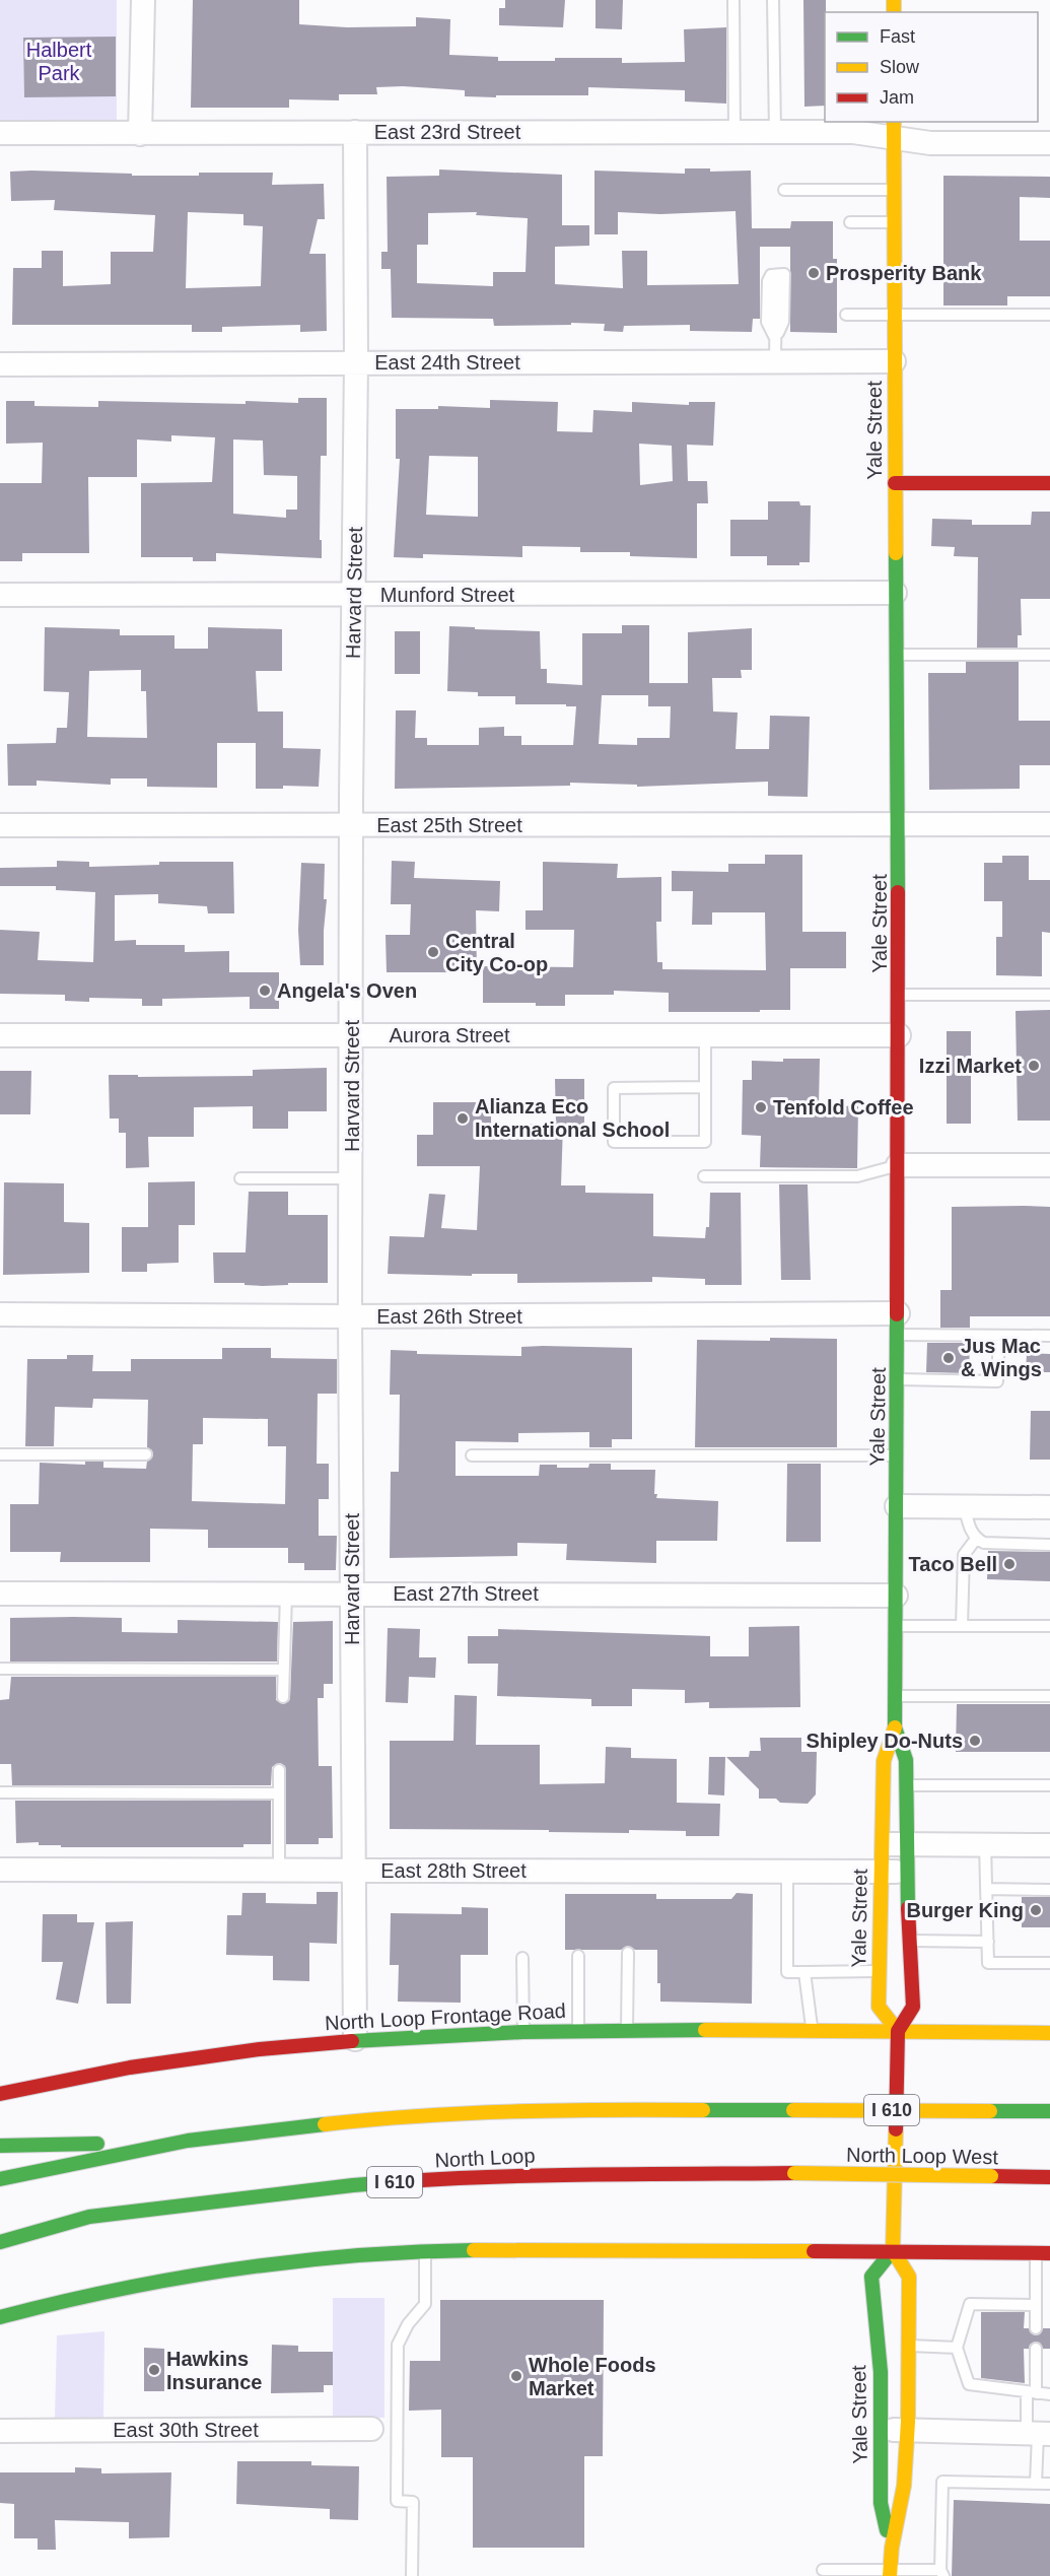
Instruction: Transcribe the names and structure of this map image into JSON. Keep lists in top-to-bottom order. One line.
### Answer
{"streets":{"main road":["Yale Street","North Loop Frontage Road","I 610","North Loop West","North Loop"],"street":["East 23rd Street","East 24th Street","Harvard Street","Munford Street","East 25th Street","Aurora Street","East 26th Street","East 27th Street","East 28th Street","East 30th Street"]},"crossings":[["East 23rd Street","Yale Street"],["East 23rd Street","Harvard Street"],["East 24th Street","Yale Street"],["East 24th Street","Harvard Street"],["Yale Street","Munford Street"],["Yale Street","East 25th Street"],["Yale Street","Aurora Street"],["Yale Street","East 26th Street"],["Yale Street","East 27th Street"],["Yale Street","East 28th Street"],["Yale Street","North Loop Frontage Road"],["Harvard Street","Munford Street"],["Harvard Street","East 25th Street"],["Harvard Street","Aurora Street"],["Harvard Street","East 26th Street"],["Harvard Street","East 27th Street"],["Harvard Street","East 28th Street"],["Harvard Street","North Loop Frontage Road"],["North Loop West","North Loop"]],"parks":["Halbert Park"],"places":["Prosperity Bank","Central City Co-op","Angela's Oven","Izzi Market","Tenfold Coffee","Alianza Eco International School","Jus Mac & Wings","Taco Bell","Shipley Do-Nuts","Burger King","Hawkins Insurance","Whole Foods Market"],"legend":["Fast","Slow","Jam"]}
